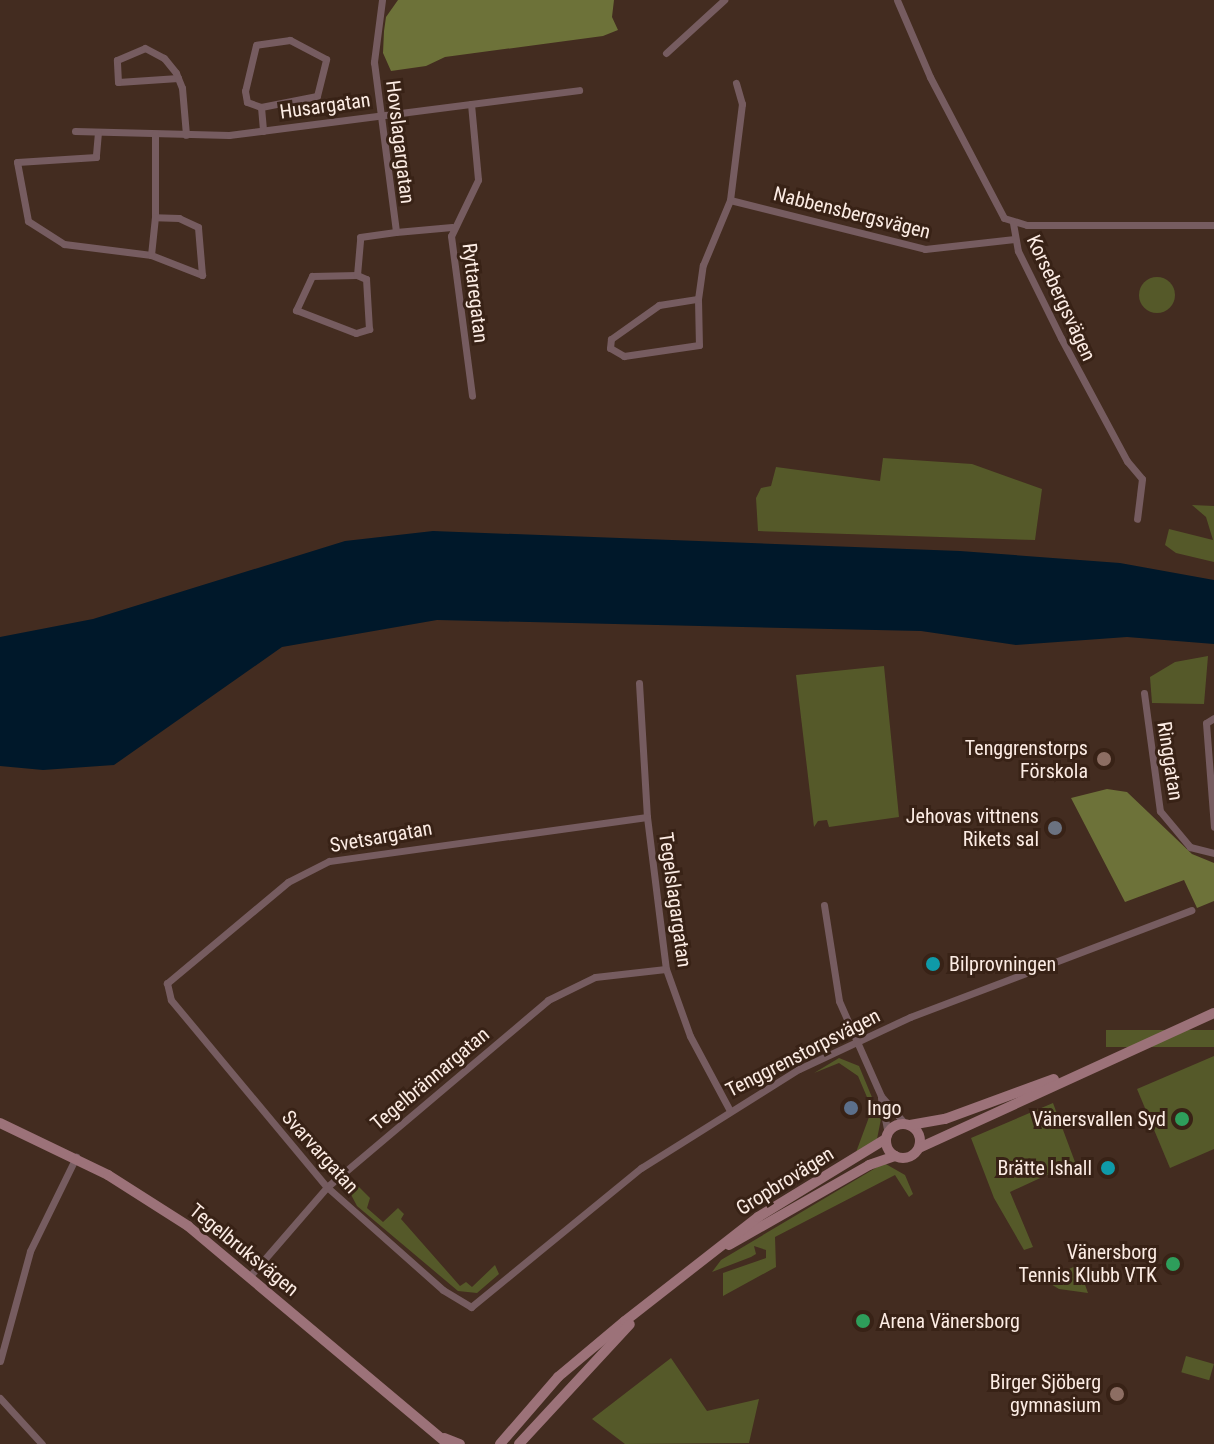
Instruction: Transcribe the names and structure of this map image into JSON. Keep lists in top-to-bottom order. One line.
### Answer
{"streets":{"street":["Husargatan","Hovslagargatan","Nabbensbergsvägen","Ryttaregatan","Korsebergsvägen","Ringgatan","Svetsargatan","Tegelslagargatan","Tenggrenstorpsvägen","Tegelbrännargatan","Svarvargatan","Gropbrovägen","Tegelbruksvägen"]},"crossings":[["Husargatan","Hovslagargatan"],["Husargatan","Ryttaregatan"],["Hovslagargatan","Ryttaregatan"],["Nabbensbergsvägen","Korsebergsvägen"],["Svetsargatan","Tegelslagargatan"],["Svetsargatan","Svarvargatan"],["Tegelslagargatan","Tenggrenstorpsvägen"],["Tegelslagargatan","Tegelbrännargatan"],["Tenggrenstorpsvägen","Svarvargatan"],["Tegelbrännargatan","Svarvargatan"],["Tegelbrännargatan","Tegelbruksvägen"]],"places":["Tenggrenstorps Förskola","Jehovas vittnens Rikets sal","Bilprovningen","Ingo","Vänersvallen Syd","Brätte Ishall","Vänersborg Tennis Klubb VTK","Arena Vänersborg","Birger Sjöberg gymnasium"]}
